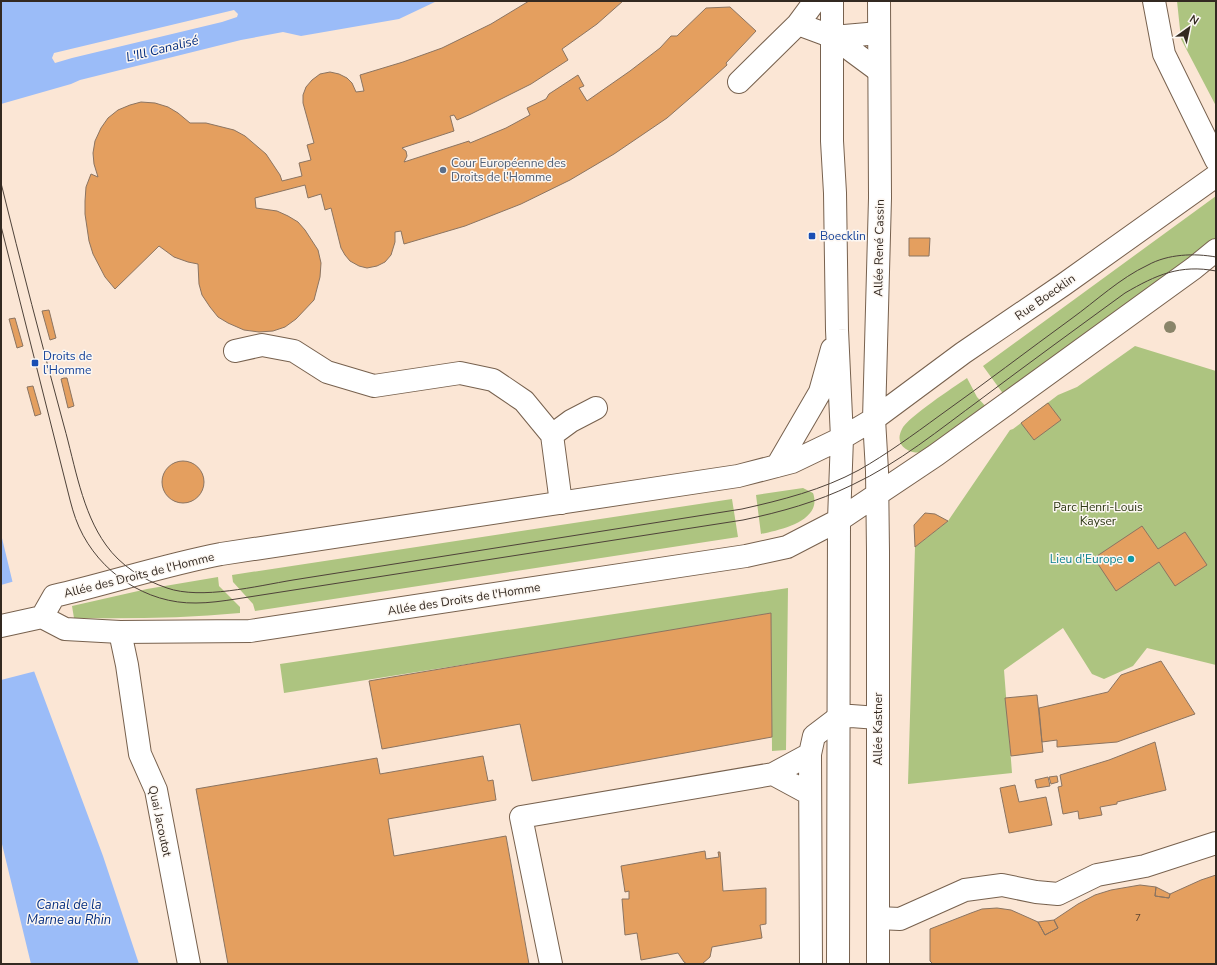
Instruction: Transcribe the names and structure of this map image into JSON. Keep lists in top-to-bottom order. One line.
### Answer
{"streets":{"main road":["Allée René Cassin","Rue Boecklin","Allée des Droits de l'Homme","Allée Kastner","Quai Jacoutot"]},"crossings":[["Allée René Cassin","Rue Boecklin"],["Allée René Cassin","Allée des Droits de l'Homme"],["Allée René Cassin","Allée Kastner"],["Rue Boecklin","Allée des Droits de l'Homme"],["Allée des Droits de l'Homme","Allée Kastner"],["Allée des Droits de l'Homme","Quai Jacoutot"]],"water":["L'Ill Canalisé","Canal de la Marne au Rhin"],"parks":["Parc Henri-Louis Kayser"],"places":{"other":["Cour Européenne des Droits de l'Homme","Lieu d'Europe"],"transit":["Boecklin","Droits de l'Homme"]},"house_numbers":["7"],"north":"top right"}
